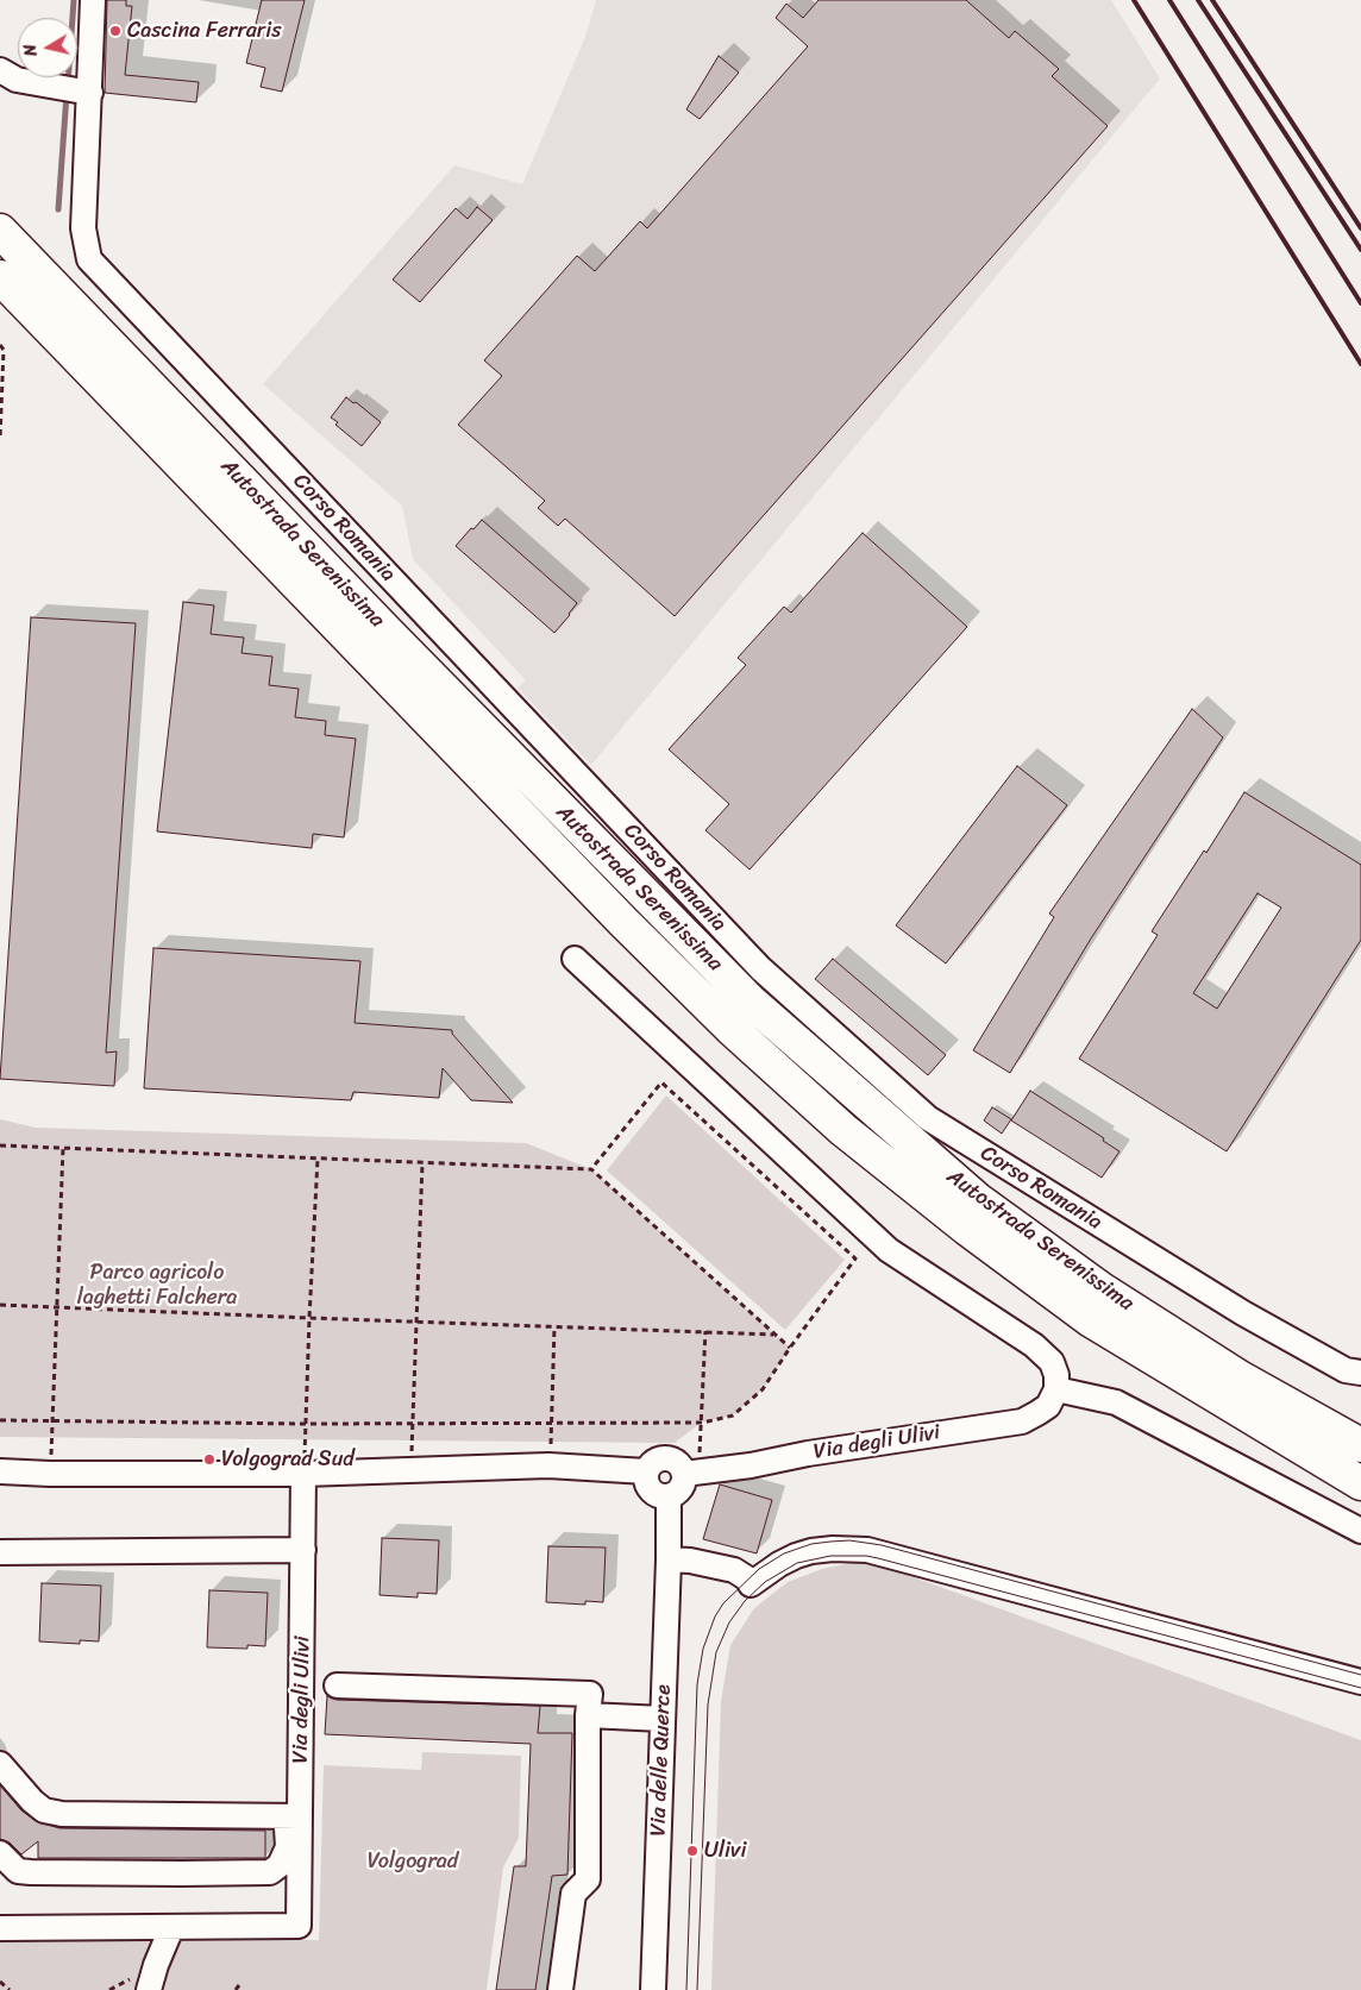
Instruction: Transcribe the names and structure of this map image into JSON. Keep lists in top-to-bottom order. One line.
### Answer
{"streets":{"highway":["Autostrada Serenissima"],"street":["Corso Romania","Via degli Ulivi","Via delle Querce"]},"crossings":[["Via degli Ulivi","Via delle Querce"]],"parks":["Parco agricolo laghetti Falchera","Volgograd"],"places":["Cascina Ferraris","Volgograd Sud","Ulivi"],"north":"left"}
